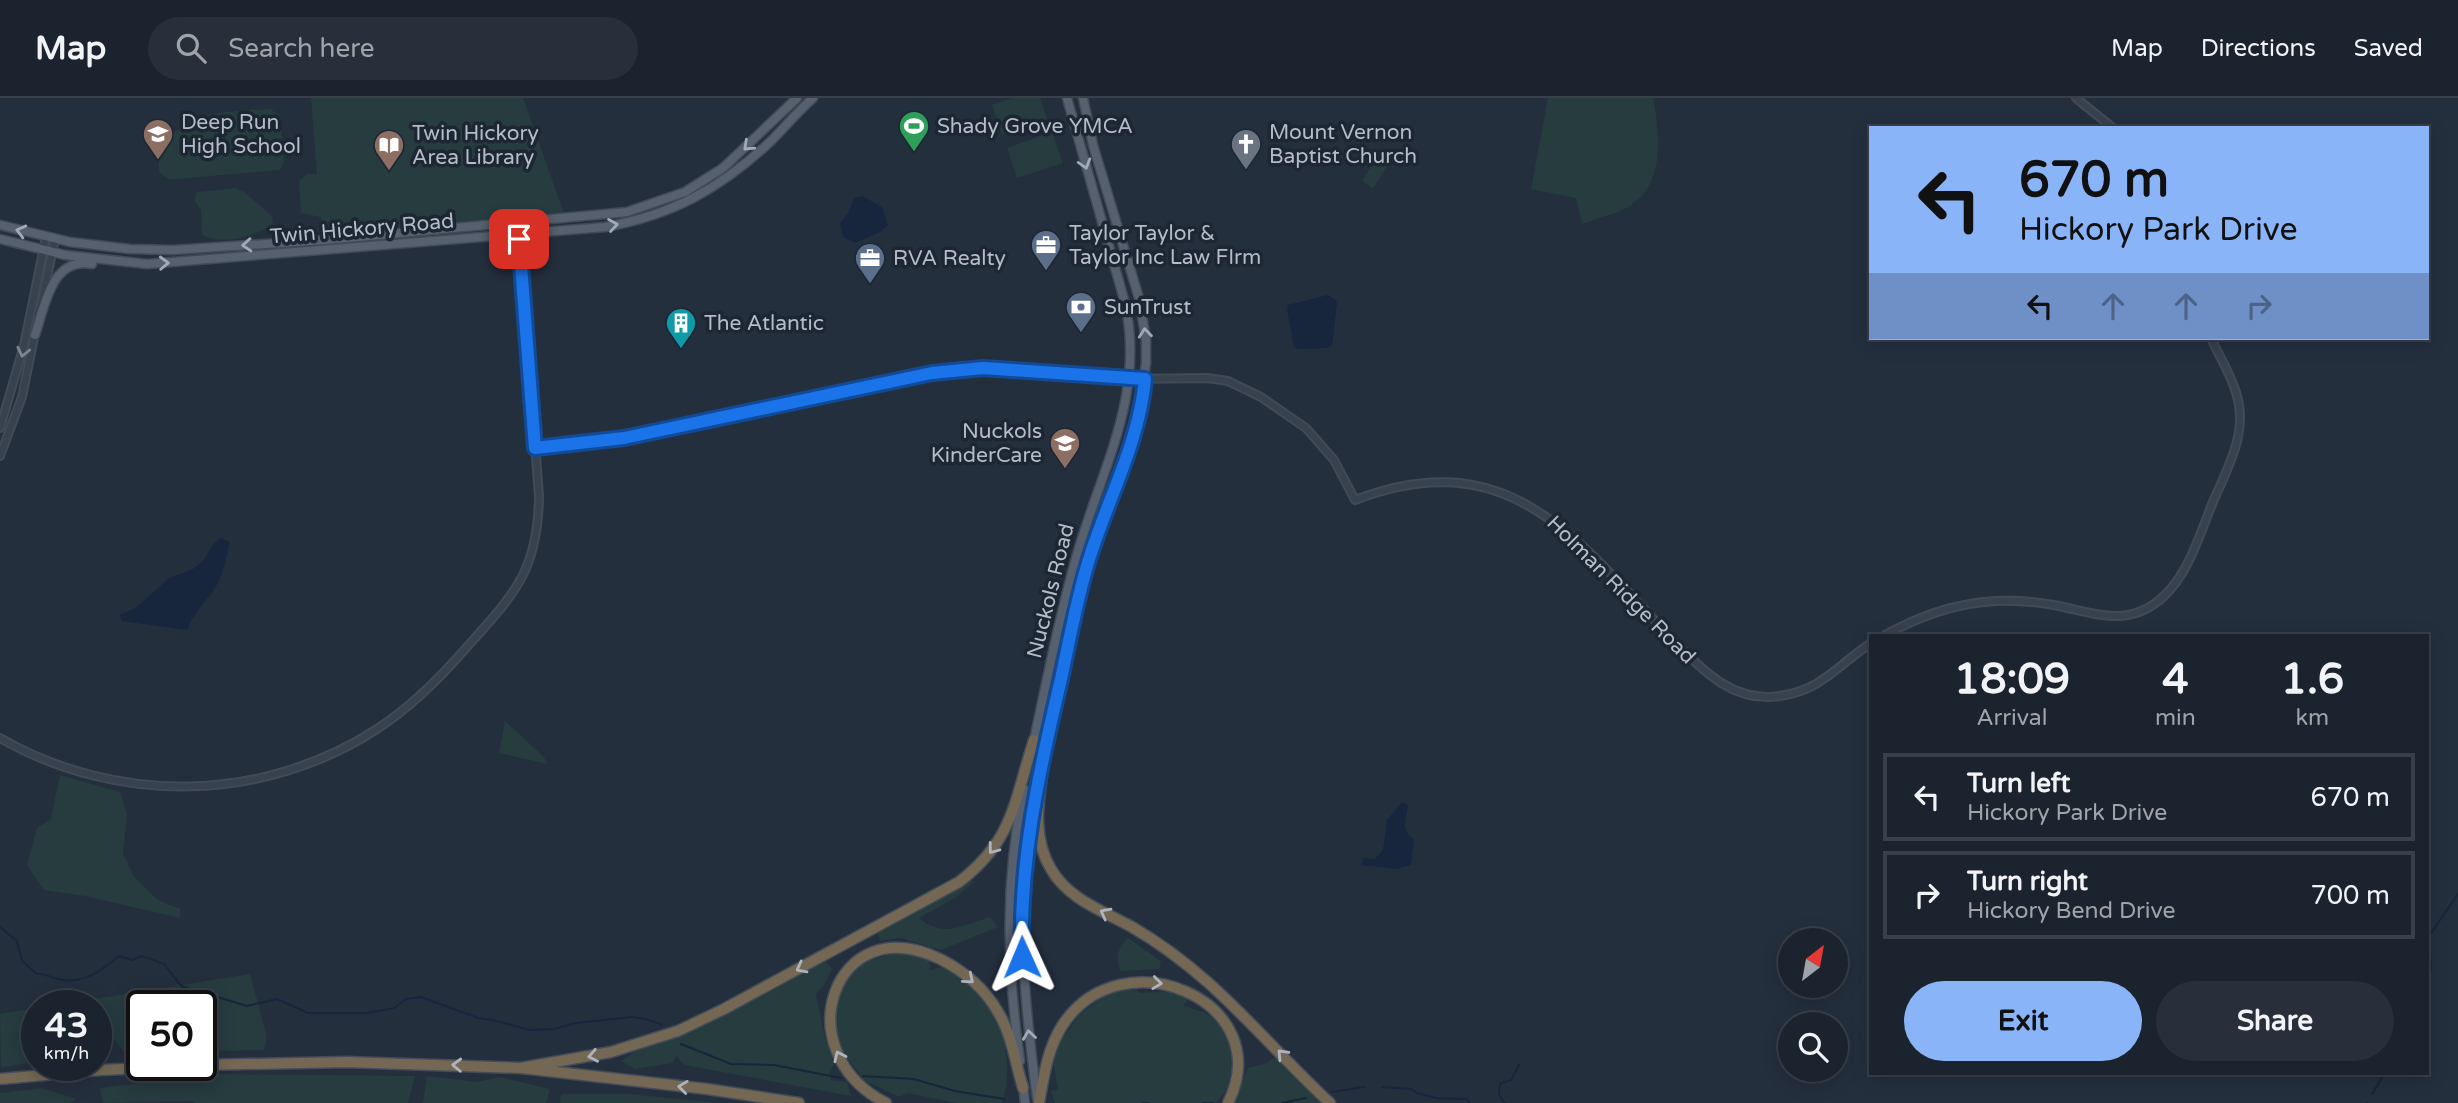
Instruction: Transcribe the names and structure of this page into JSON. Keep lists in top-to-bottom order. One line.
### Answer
{"streets":{"main road":["Twin Hickory Road","Nuckols Road"],"street":["Holman Ridge Road"]},"crossings":[["Holman Ridge Road","Nuckols Road"]],"places":{"sports":["Shady Grove YMCA"],"school or university":["Deep Run High School","Nuckols KinderCare"],"church":["Mount Vernon Baptist Church"],"library":["Twin Hickory Area Library"],"office":["Taylor Taylor & Taylor Inc Law FIrm","RVA Realty"],"bank":["SunTrust"],"building":["The Atlantic"]},"north":"top right","page":{"header":"Map","search":"Search here","nav":["Map","Directions","Saved"],"turn":["670 m","Hickory Park Drive"],"eta":["18:09","Arrival","4","min","1.6","km"],"list":[{"name":"Turn left","note":"Hickory Park Drive","value":"670 m"},{"name":"Turn right","note":"Hickory Bend Drive","value":"700 m"}],"buttons":["Exit","Share"],"speed":"43 km/h","limit":"50"}}
